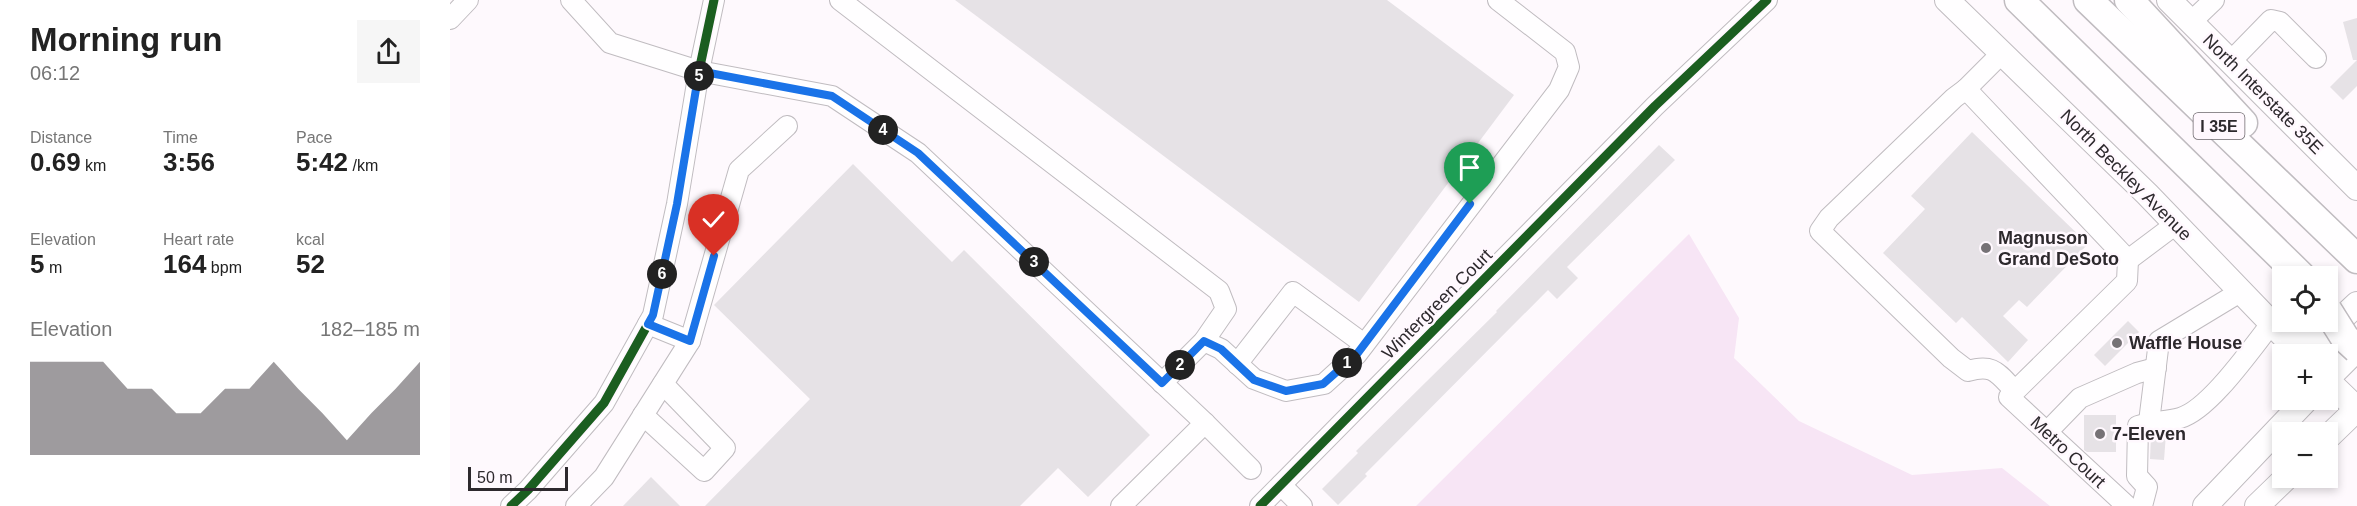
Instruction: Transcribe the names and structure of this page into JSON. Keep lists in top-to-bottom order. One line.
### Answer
{"streets":{"highway":["I 35E"],"main road":["North Interstate 35E","North Beckley Avenue"],"street":["Wintergreen Court","Metro Court"]},"places":["Magnuson Grand DeSoto","Waffle House","7-Eleven"],"scale_bar":"50 m","page":{"heading":["Morning run","06:12"],"pins":["5","4","3","6","1","2"],"stats":[["Distance","0.69 km"],["Time","3:56"],["Pace","5:42 /km"],["Elevation","5 m"],["Heart rate","164 bpm"],["kcal","52"]],"map_buttons":["+","−"],"chart":["Elevation","182–185 m"],"scale":"50 m"}}
